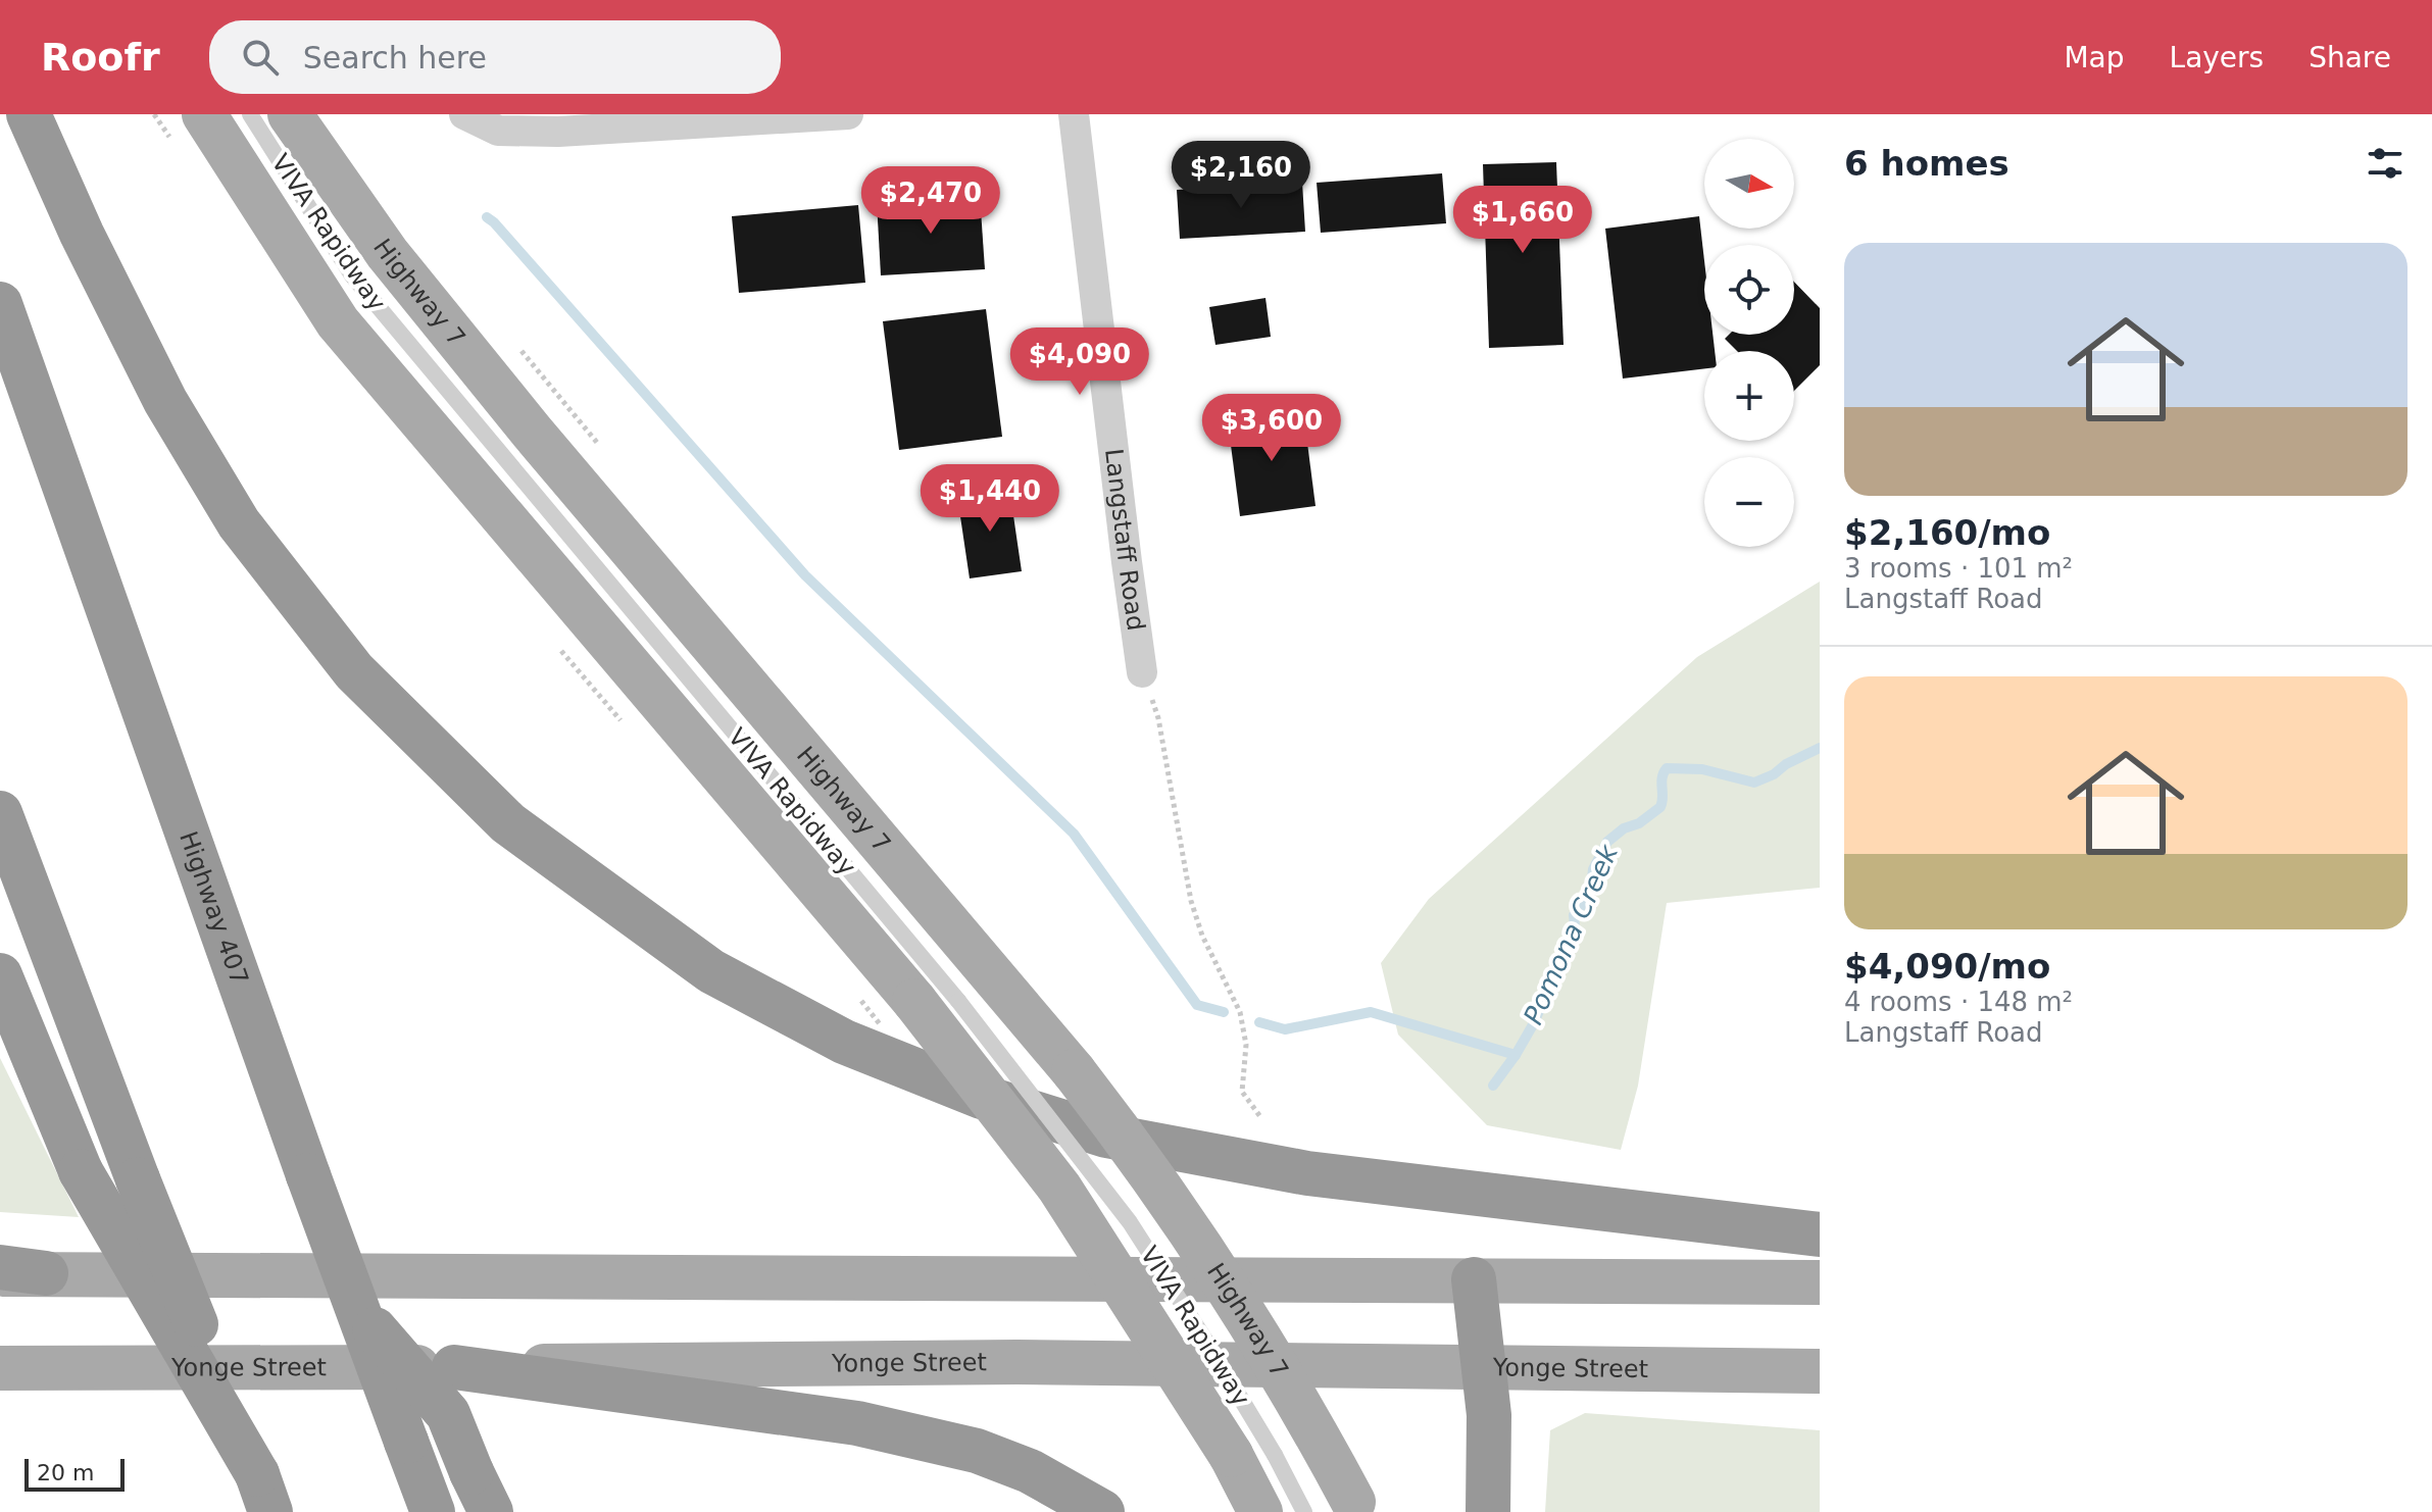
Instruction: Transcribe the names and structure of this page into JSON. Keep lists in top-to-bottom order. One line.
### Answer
{"streets":{"highway":["Highway 407"],"main road":["Highway 7","Yonge Street"],"street":["Langstaff Road"],"lane":["VIVA Rapidway"]},"water":["Pomona Creek"],"scale_bar":"20 m","north":"right","page":{"header":"Roofr","search":"Search here","nav":["Map","Layers","Share"],"heading":"6 homes","map_buttons":["+","−"],"price":["$2,160","$2,470","$1,660","$4,090","$3,600","$1,440"],"list":[{"name":"$2,160/mo","note":"3 rooms · 101 m² · Langstaff Road"},{"name":"$4,090/mo","note":"4 rooms · 148 m² · Langstaff Road"}],"scale":"20 m"}}
